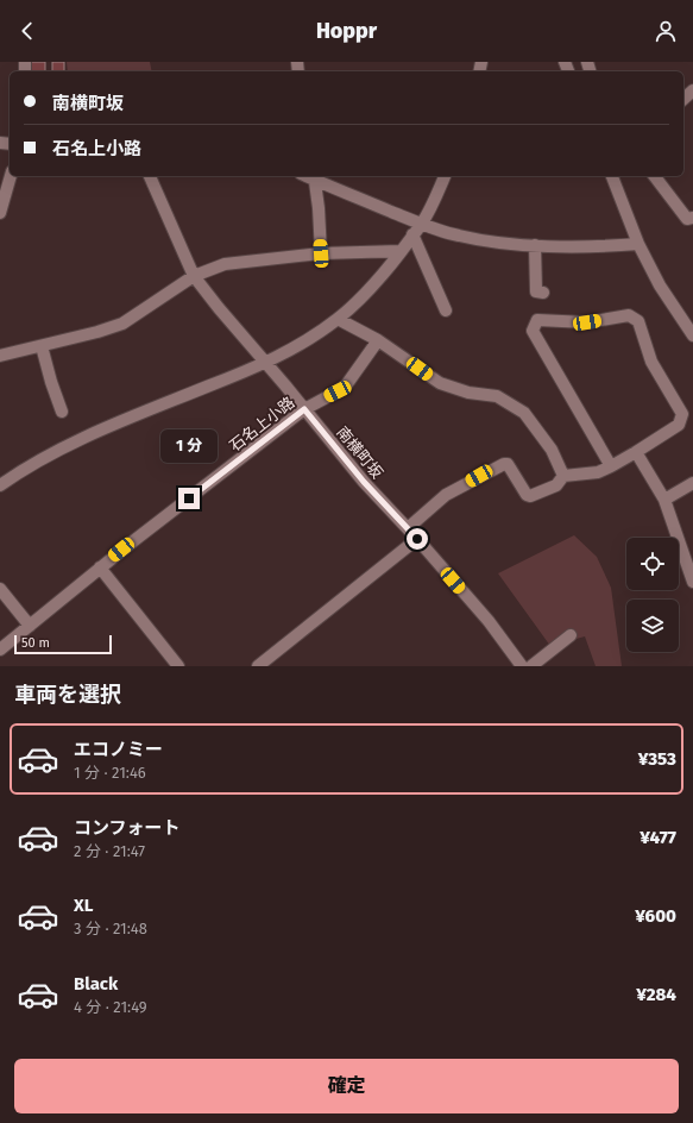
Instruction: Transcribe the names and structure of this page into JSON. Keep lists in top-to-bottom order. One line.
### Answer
{"streets":{"street":["石名上小路","南横町坂"]},"crossings":[["石名上小路","南横町坂"]],"scale_bar":"50 m","page":{"header":"Hoppr","banner":["南横町坂","石名上小路"],"bubble":"1 分","scale":"50 m","heading":"車両を選択","list":[{"name":"エコノミー","note":"1 分 · 21:46","value":"¥353"},{"name":"コンフォート","note":"2 分 · 21:47","value":"¥477"},{"name":"XL","note":"3 分 · 21:48","value":"¥600"},{"name":"Black","note":"4 分 · 21:49","value":"¥284"}],"buttons":"確定"}}
